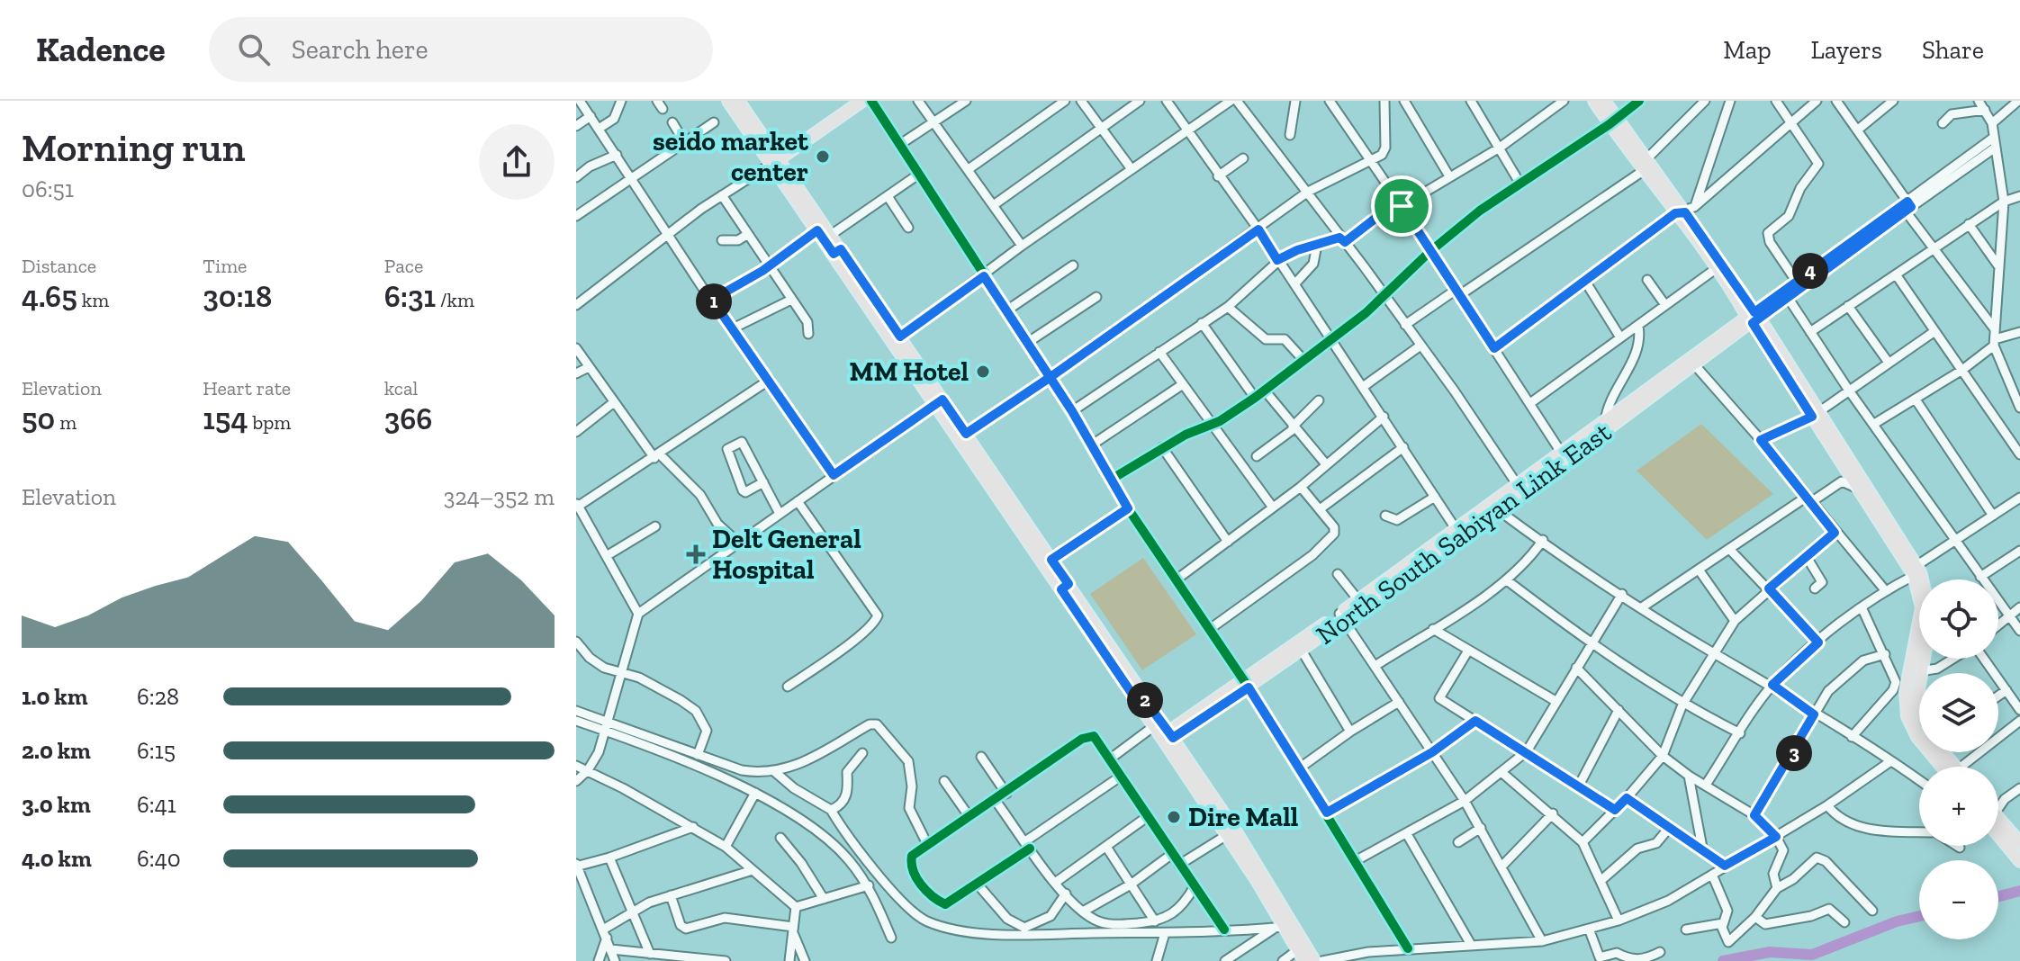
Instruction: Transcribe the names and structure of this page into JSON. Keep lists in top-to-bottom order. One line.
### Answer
{"streets":{"main road":["North South Sabiyan Link East"]},"places":{"other":["seido market center","MM Hotel","Dire Mall"],"health":["Delt General Hospital"]},"page":{"header":"Kadence","search":"Search here","nav":["Map","Layers","Share"],"heading":["Morning run","06:51"],"stats":[["Distance","4.65 km"],["Time","30:18"],["Pace","6:31 /km"],["Elevation","50 m"],["Heart rate","154 bpm"],["kcal","366"]],"pins":["4","1","2","3"],"chart":["Elevation","324–352 m"],"map_buttons":["+","−"],"list":[{"name":"1.0 km","note":"6:28"},{"name":"2.0 km","note":"6:15"},{"name":"3.0 km","note":"6:41"},{"name":"4.0 km","note":"6:40"}]}}
